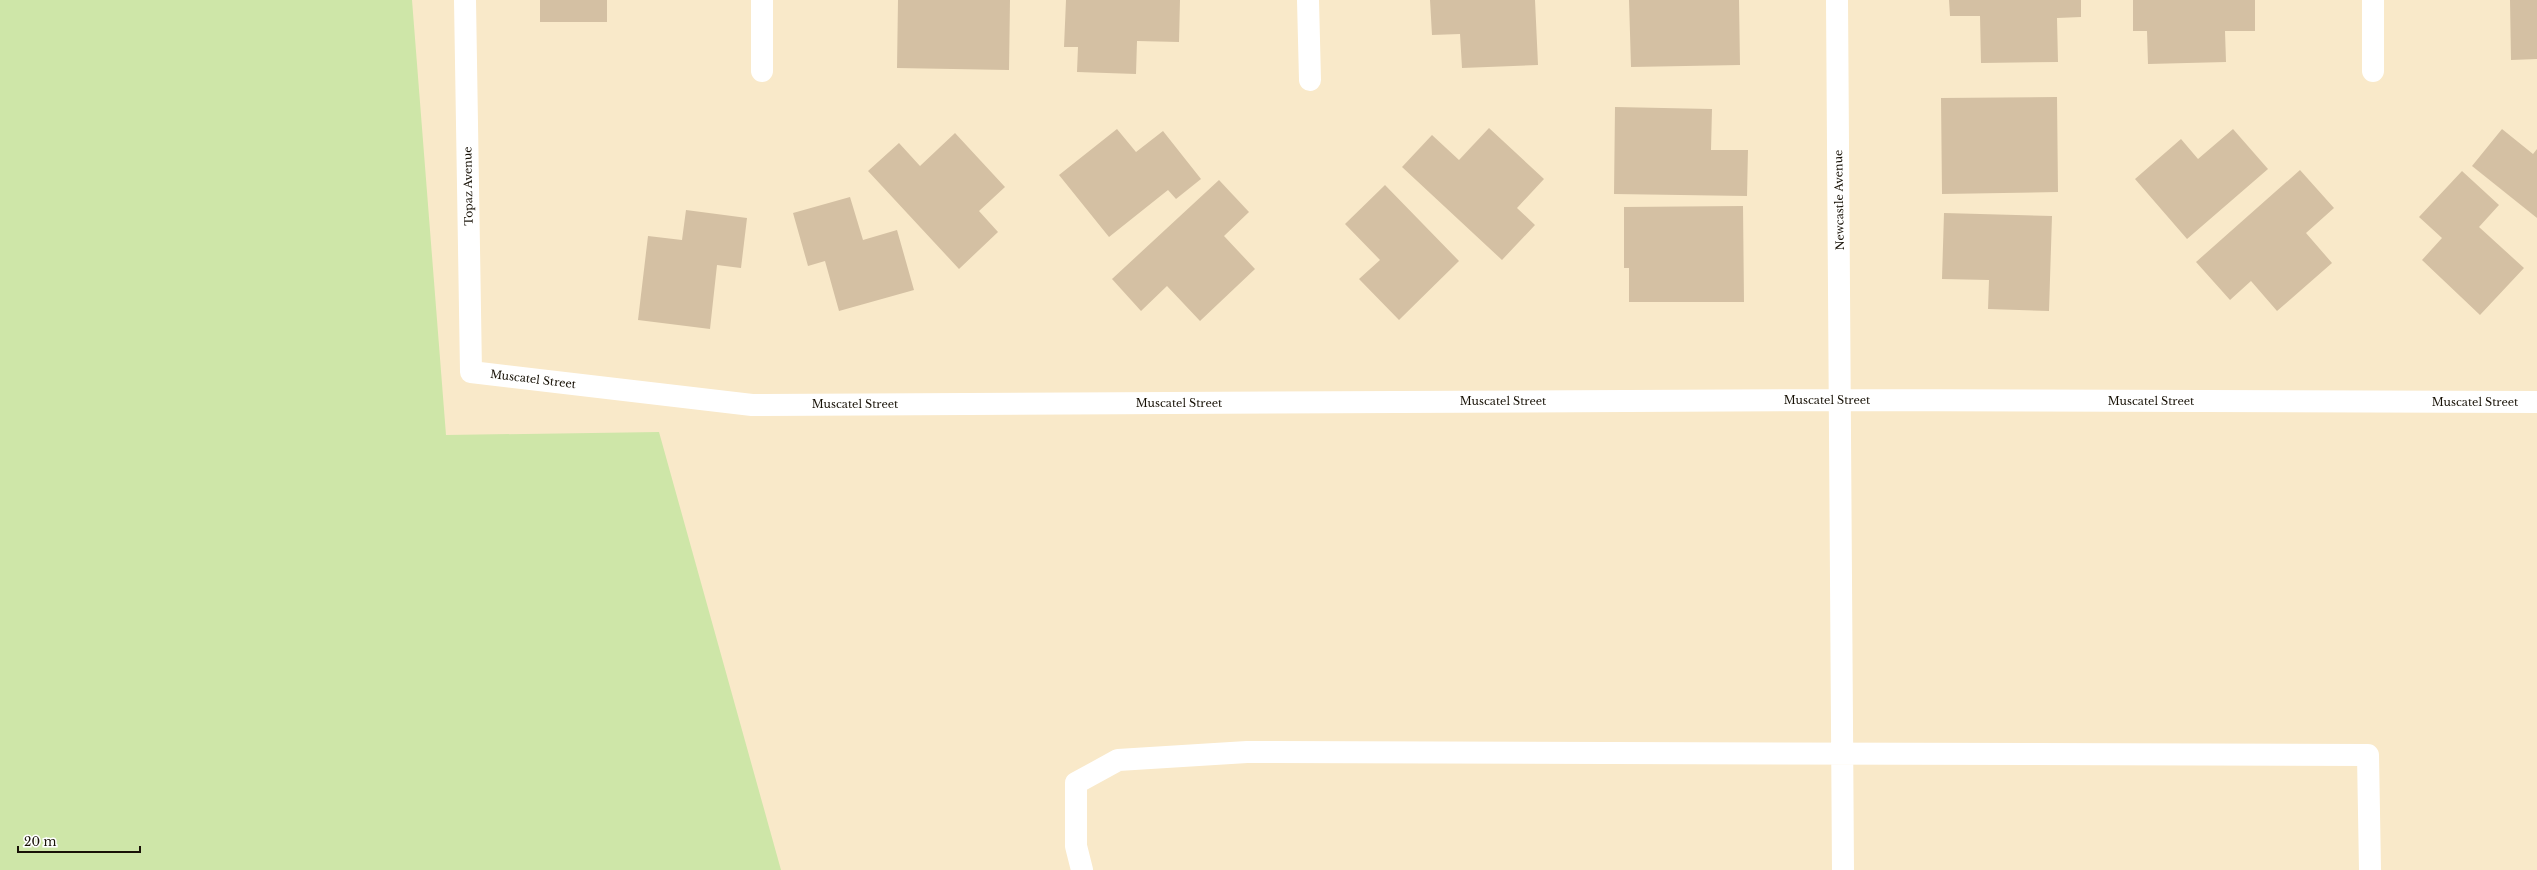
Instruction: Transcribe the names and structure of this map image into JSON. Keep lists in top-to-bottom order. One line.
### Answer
{"streets":{"street":["Topaz Avenue","Newcastle Avenue","Muscatel Street"]},"crossings":[["Topaz Avenue","Muscatel Street"],["Newcastle Avenue","Muscatel Street"]],"scale_bar":"20 m"}
